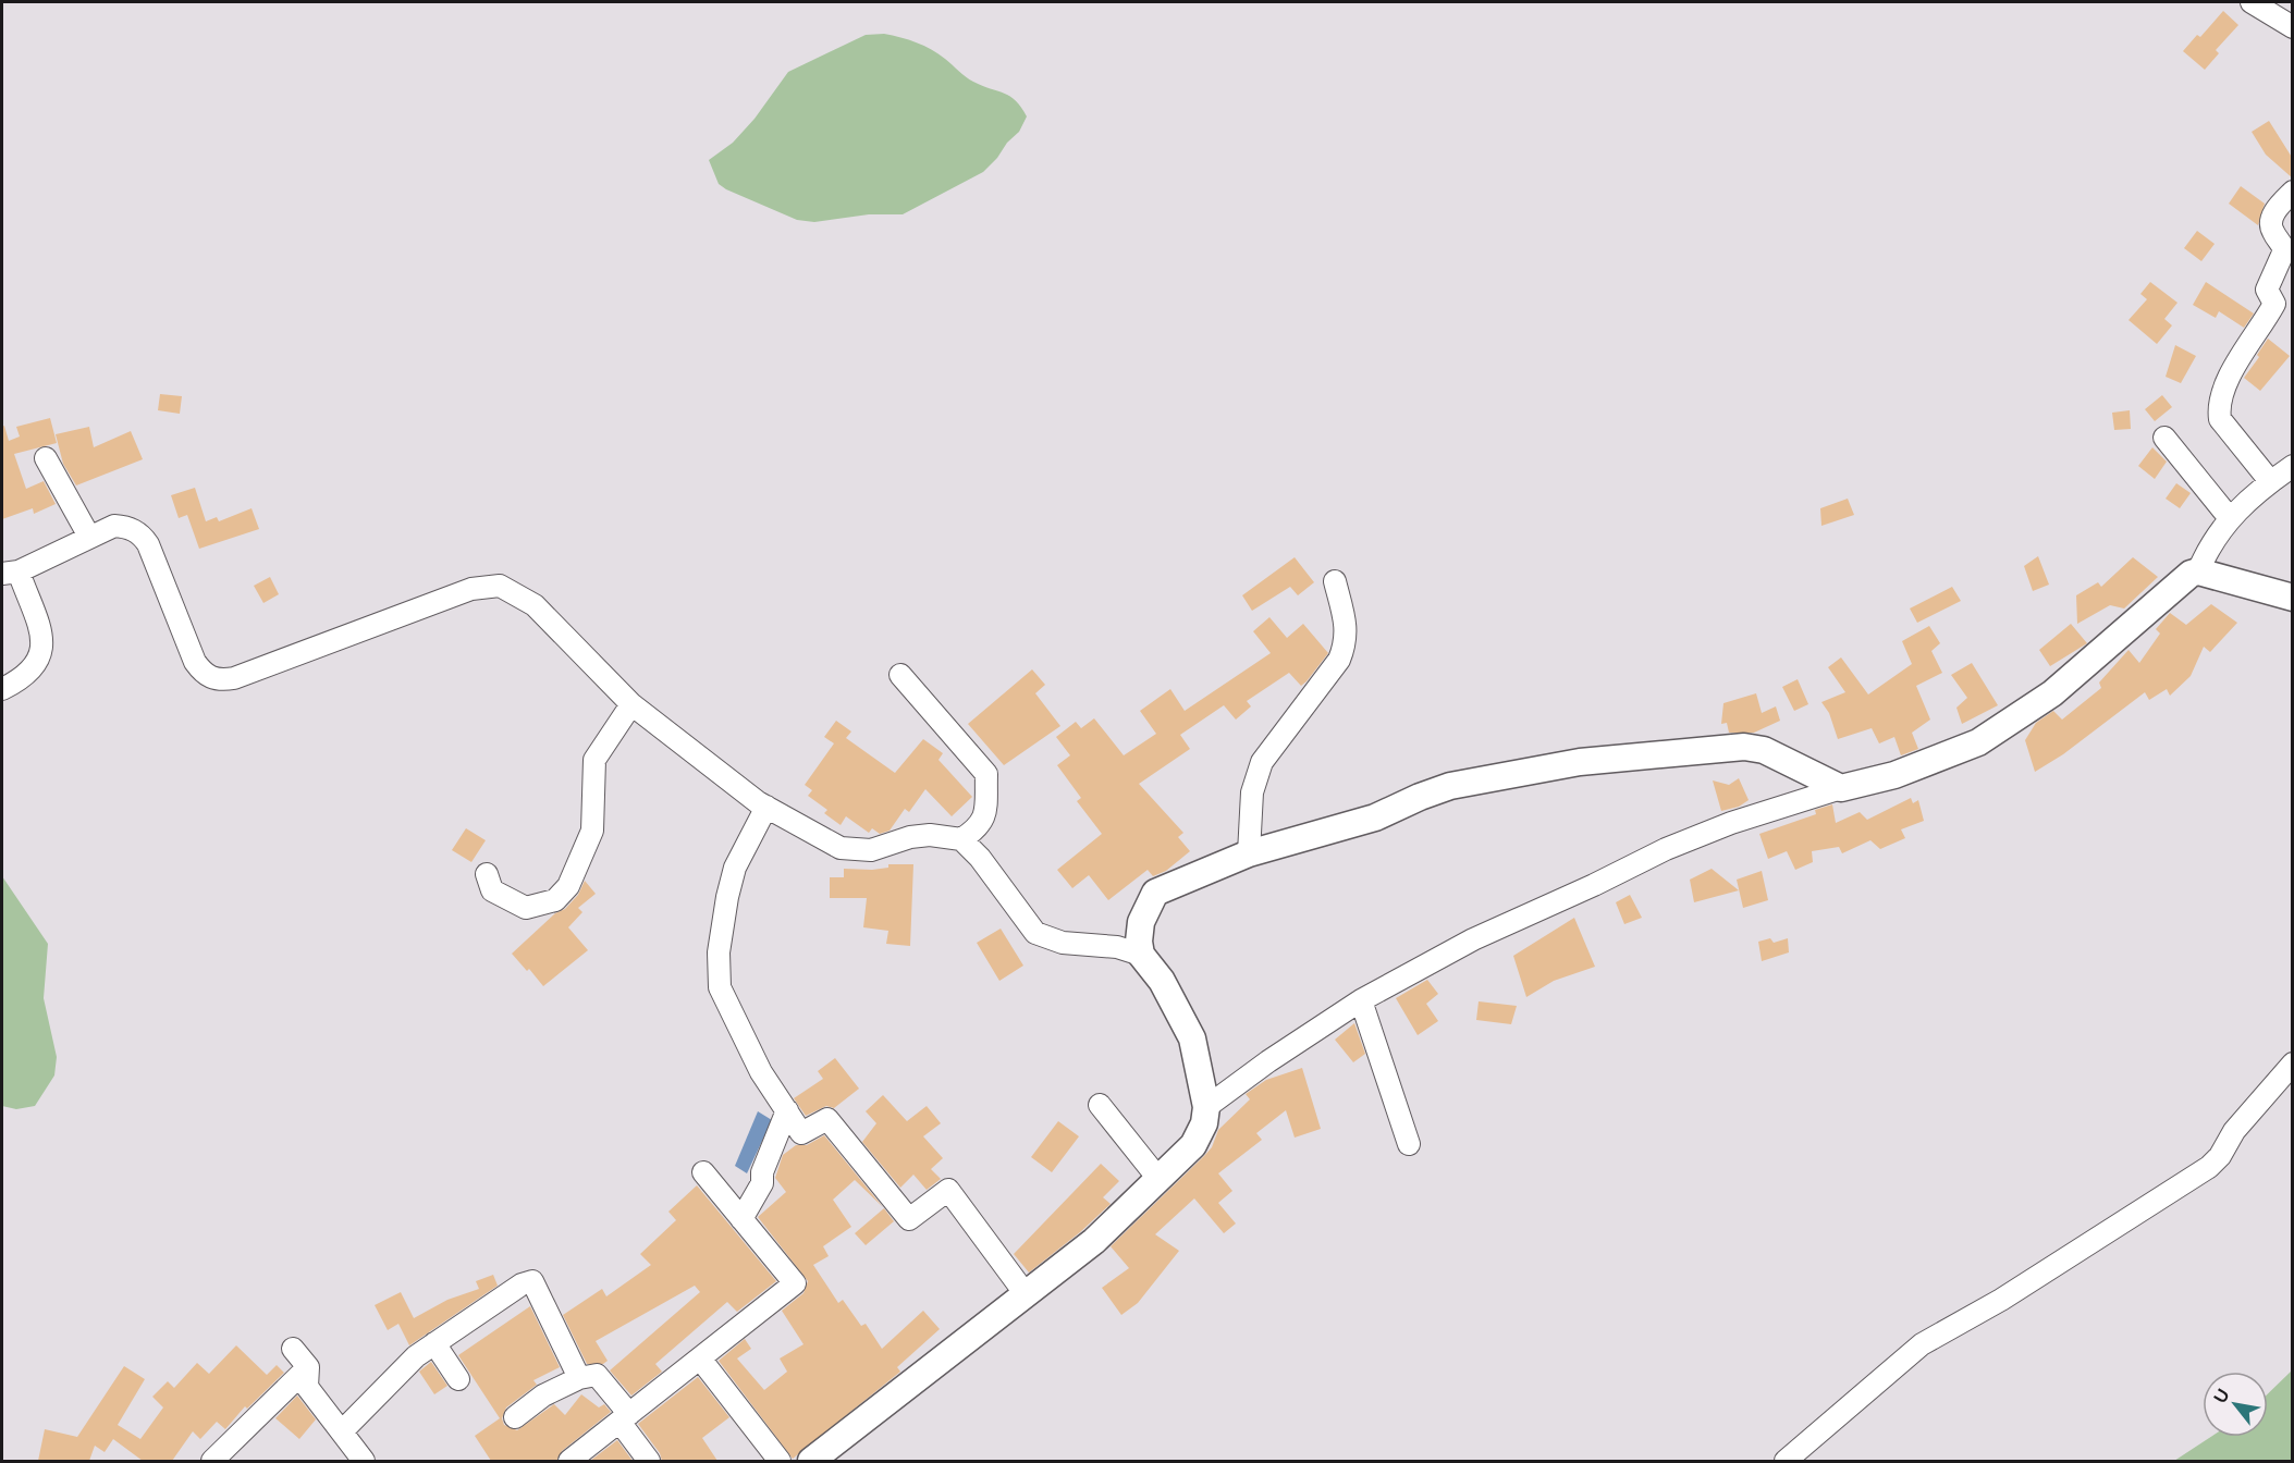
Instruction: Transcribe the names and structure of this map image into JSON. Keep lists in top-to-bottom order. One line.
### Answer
{"north":"top left"}
